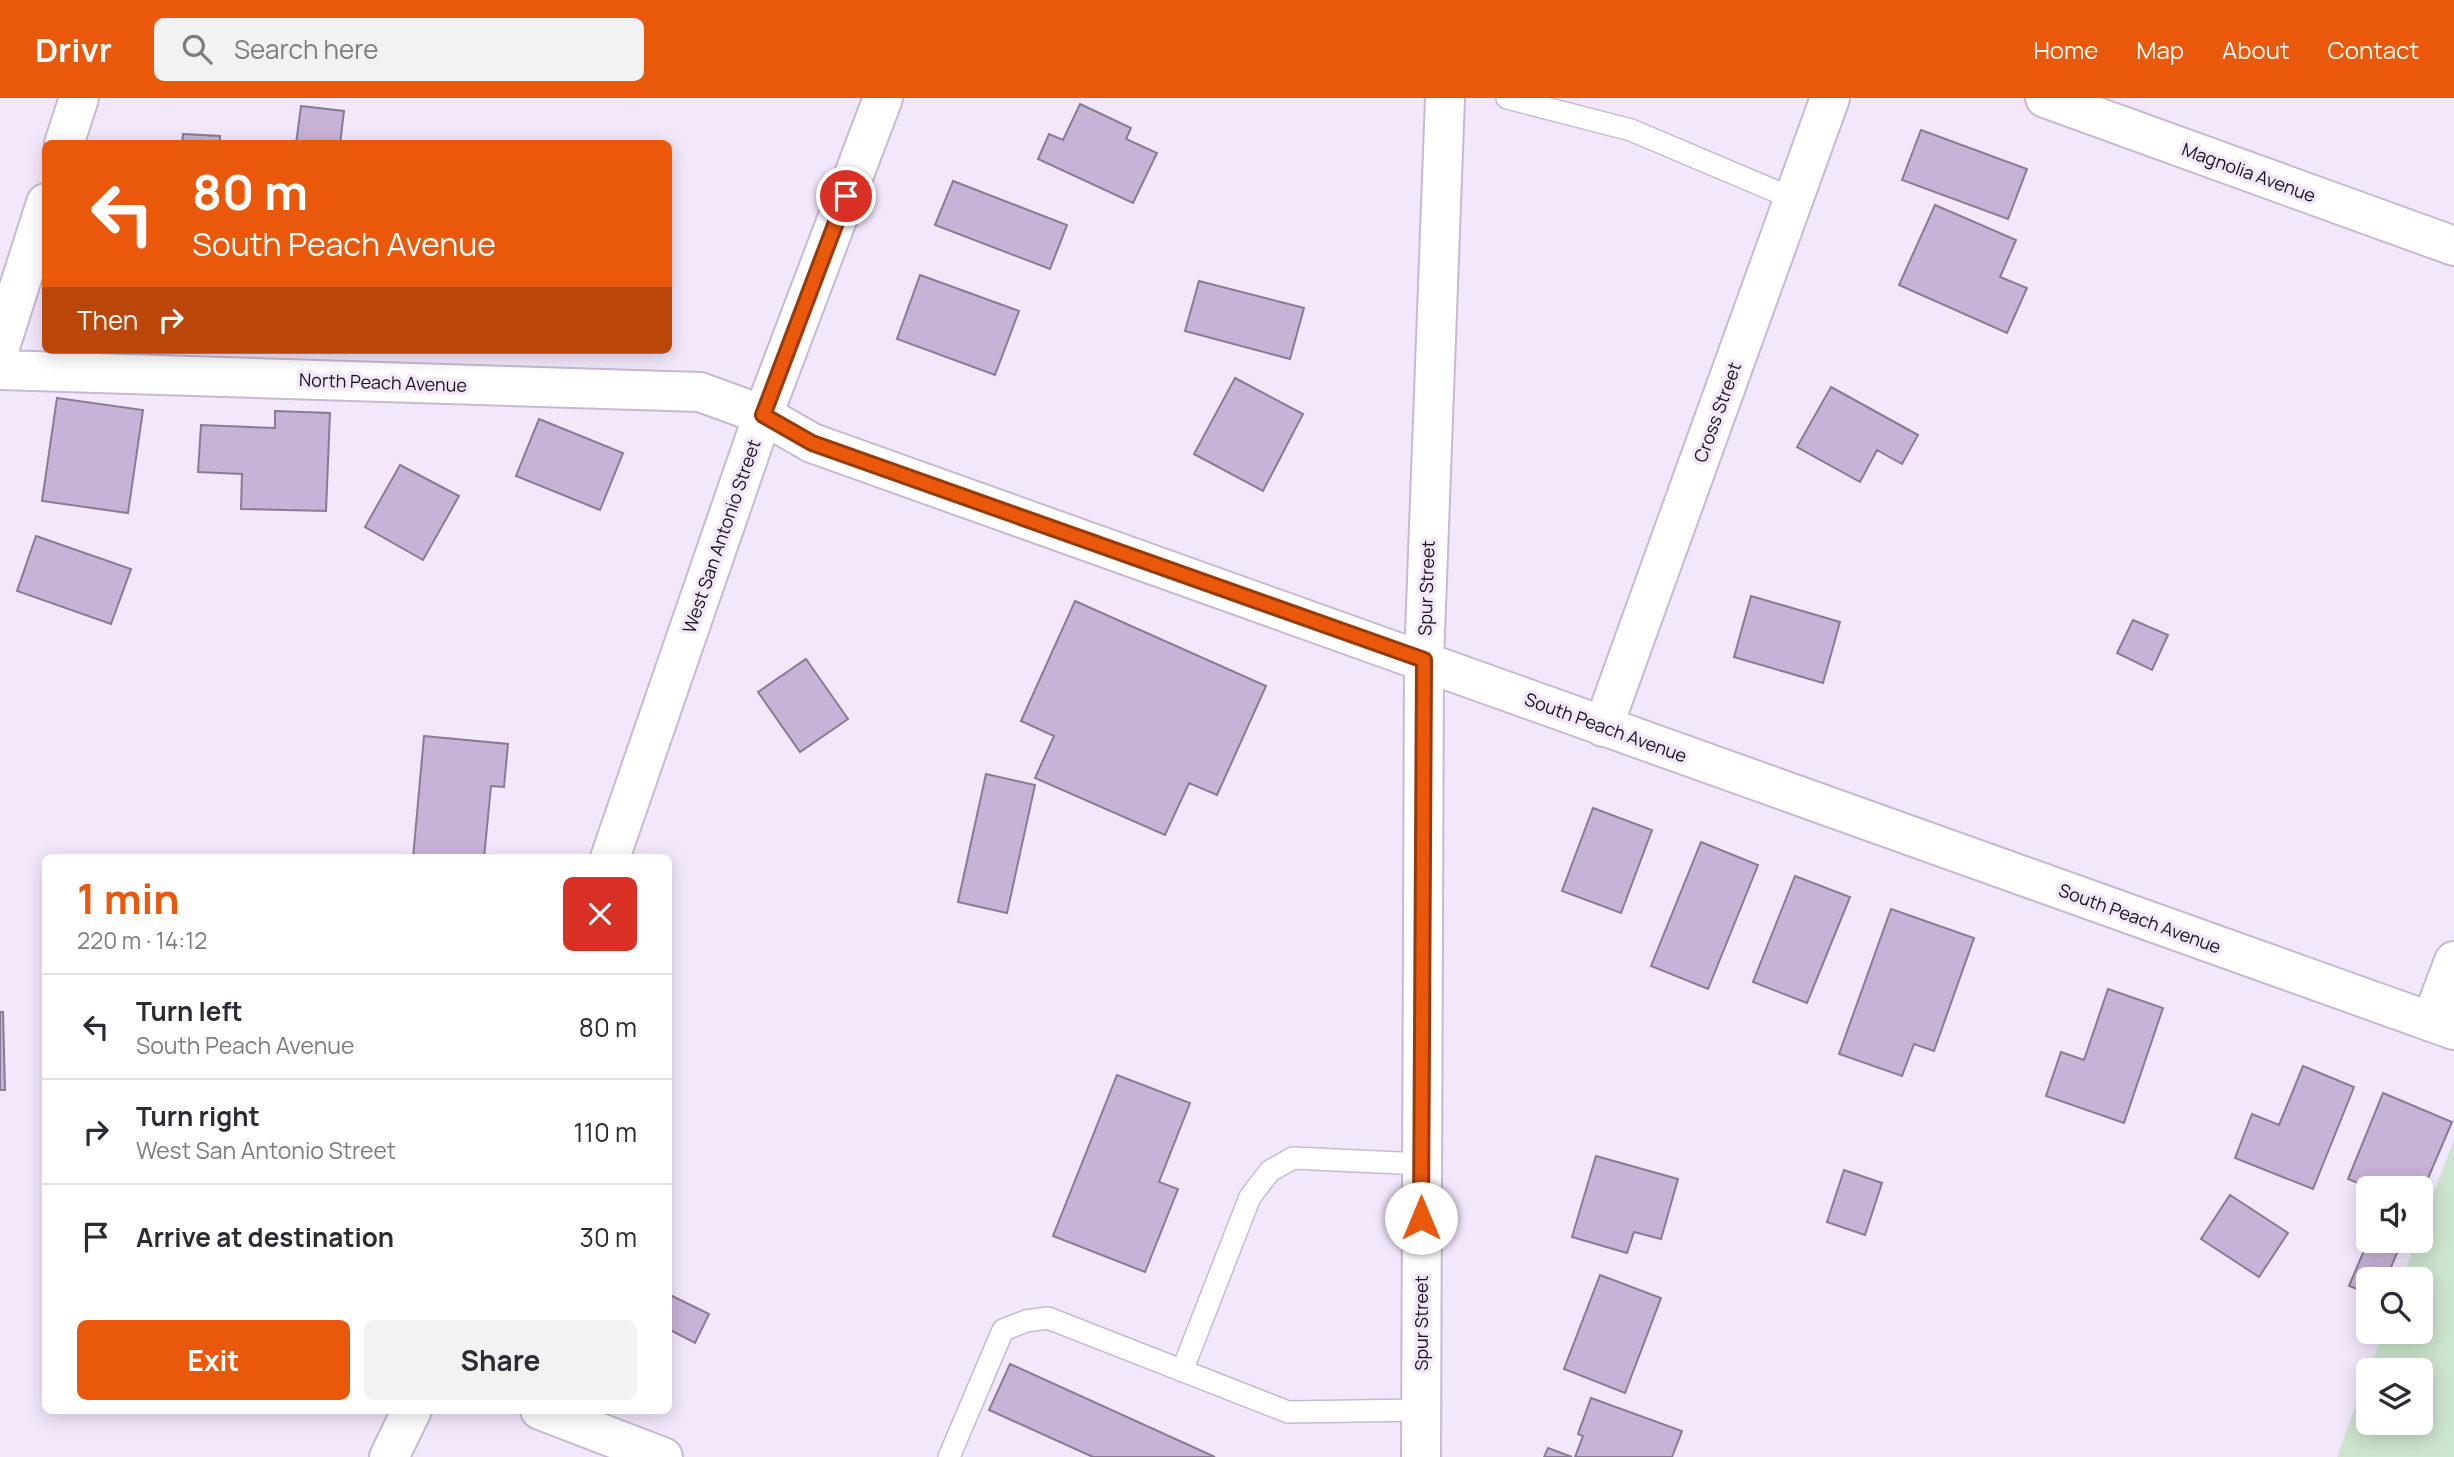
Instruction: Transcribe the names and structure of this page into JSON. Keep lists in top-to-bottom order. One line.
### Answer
{"streets":{"street":["Magnolia Avenue","North Peach Avenue","Cross Street","West San Antonio Street","Spur Street","South Peach Avenue"]},"crossings":[["North Peach Avenue","West San Antonio Street"],["North Peach Avenue","South Peach Avenue"],["Cross Street","South Peach Avenue"],["West San Antonio Street","South Peach Avenue"],["Spur Street","South Peach Avenue"]],"page":{"header":"Drivr","search":"Search here","nav":["Home","Map","About","Contact"],"turn":["80 m","South Peach Avenue"],"then":"Then","heading":["1 min","220 m · 14:12"],"list":[{"name":"Turn left","note":"South Peach Avenue","value":"80 m"},{"name":"Turn right","note":"West San Antonio Street","value":"110 m"},{"name":"Arrive at destination","value":"30 m"}],"buttons":["Exit","Share"]}}
